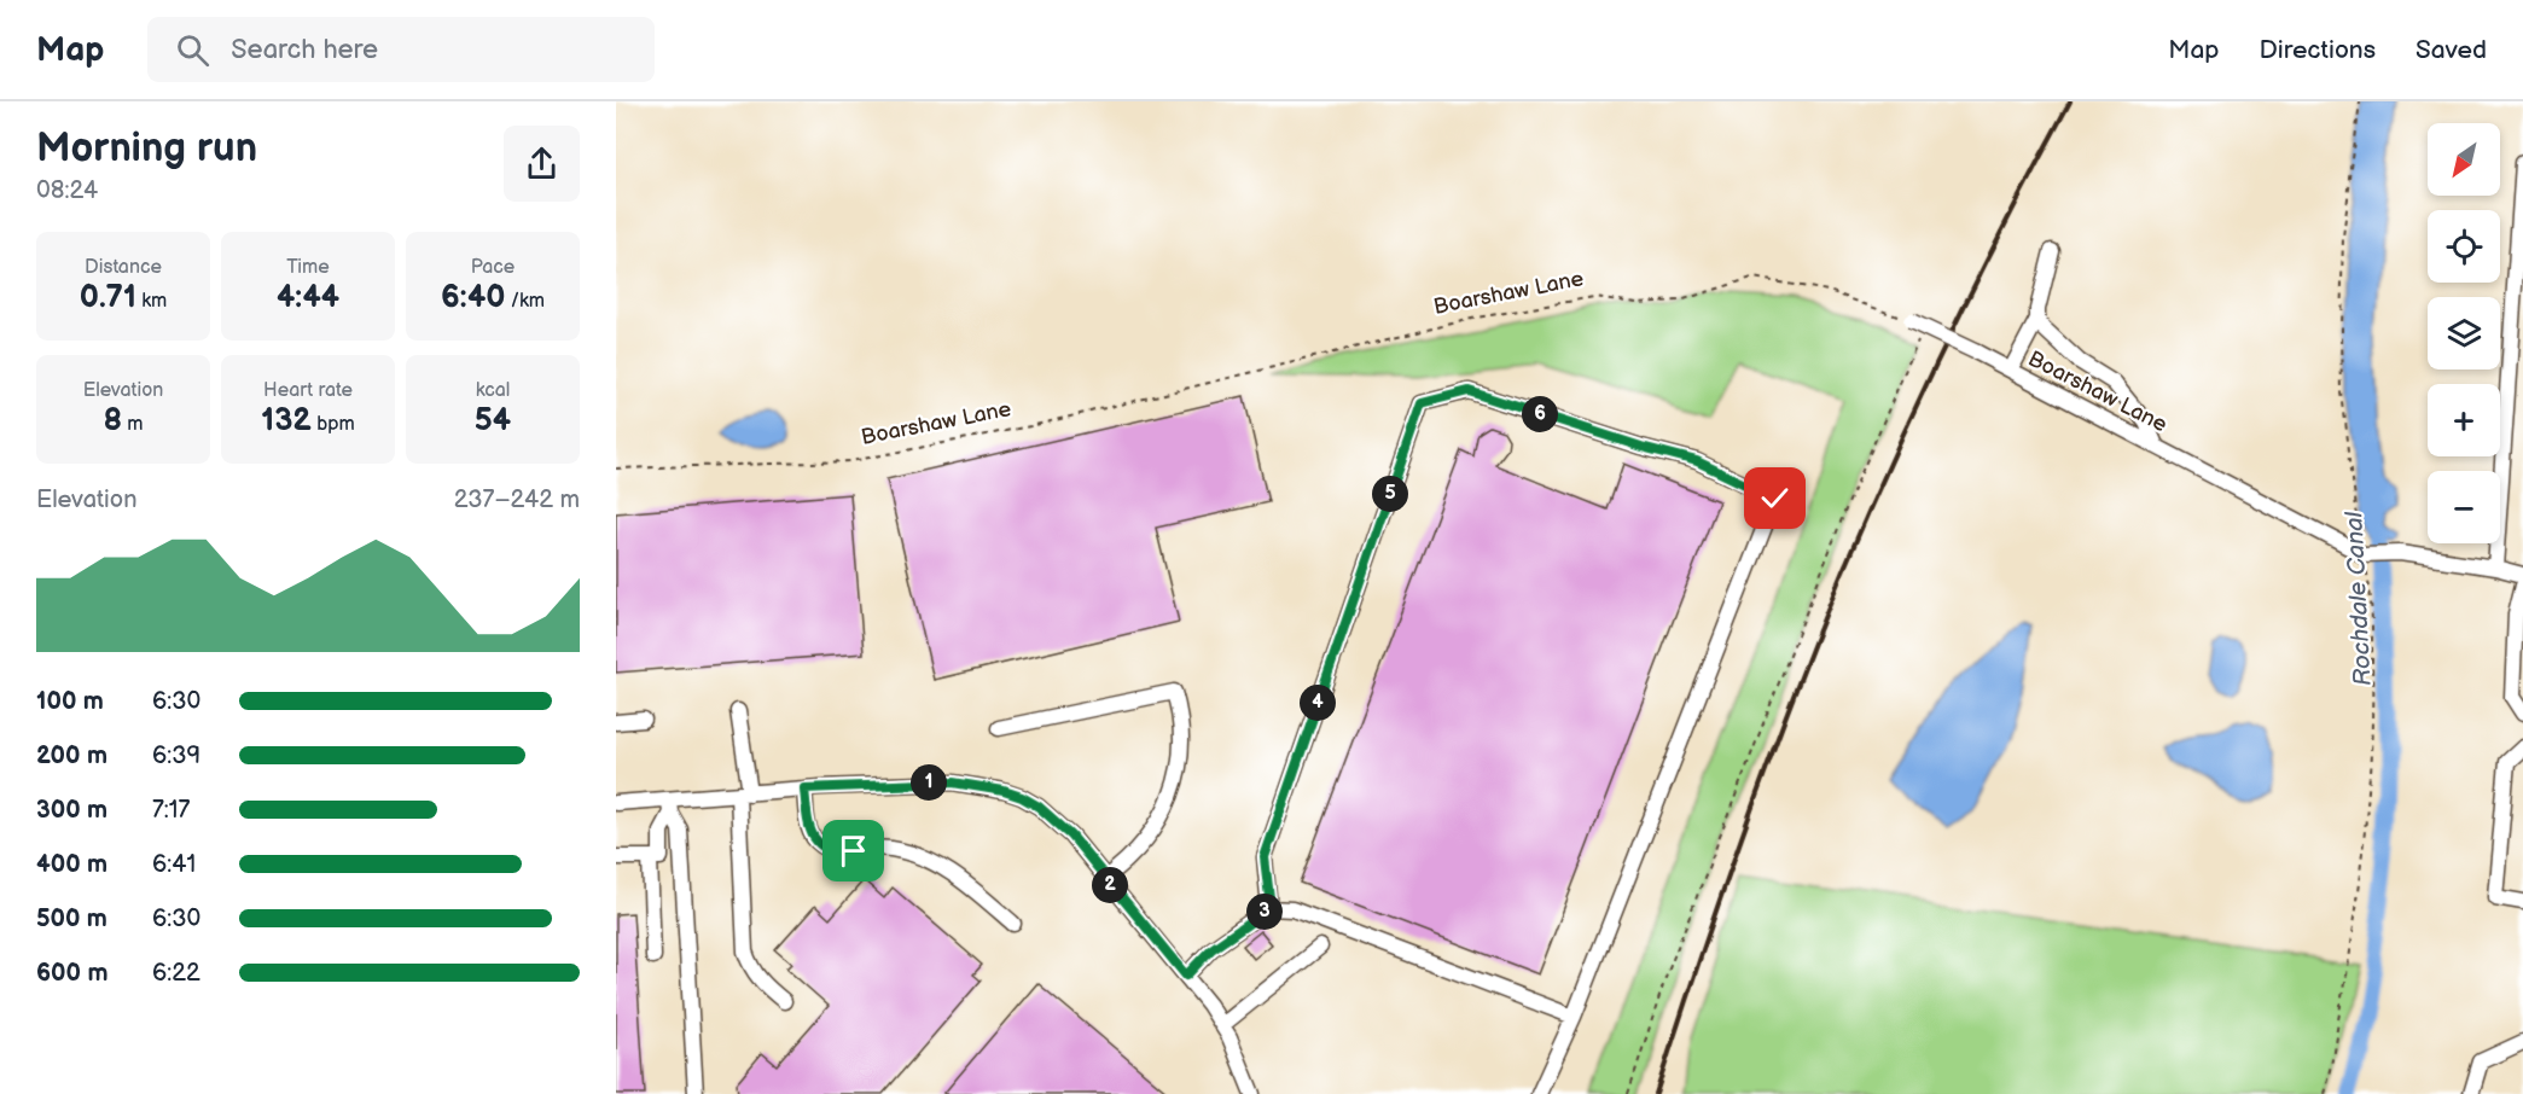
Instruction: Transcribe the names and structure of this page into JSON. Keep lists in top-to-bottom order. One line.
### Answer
{"streets":{"street":["Boarshaw Lane"]},"water":["Rochdale Canal"],"north":"bottom left","page":{"header":"Map","search":"Search here","nav":["Map","Directions","Saved"],"heading":["Morning run","08:24"],"map_buttons":["+","−"],"stats":[["Distance","0.71 km"],["Time","4:44"],["Pace","6:40 /km"],["Elevation","8 m"],["Heart rate","132 bpm"],["kcal","54"]],"pins":["6","5","4","1","2","3"],"chart":["Elevation","237–242 m"],"list":[{"name":"100 m","note":"6:30"},{"name":"200 m","note":"6:39"},{"name":"300 m","note":"7:17"},{"name":"400 m","note":"6:41"},{"name":"500 m","note":"6:30"},{"name":"600 m","note":"6:22"}]}}
